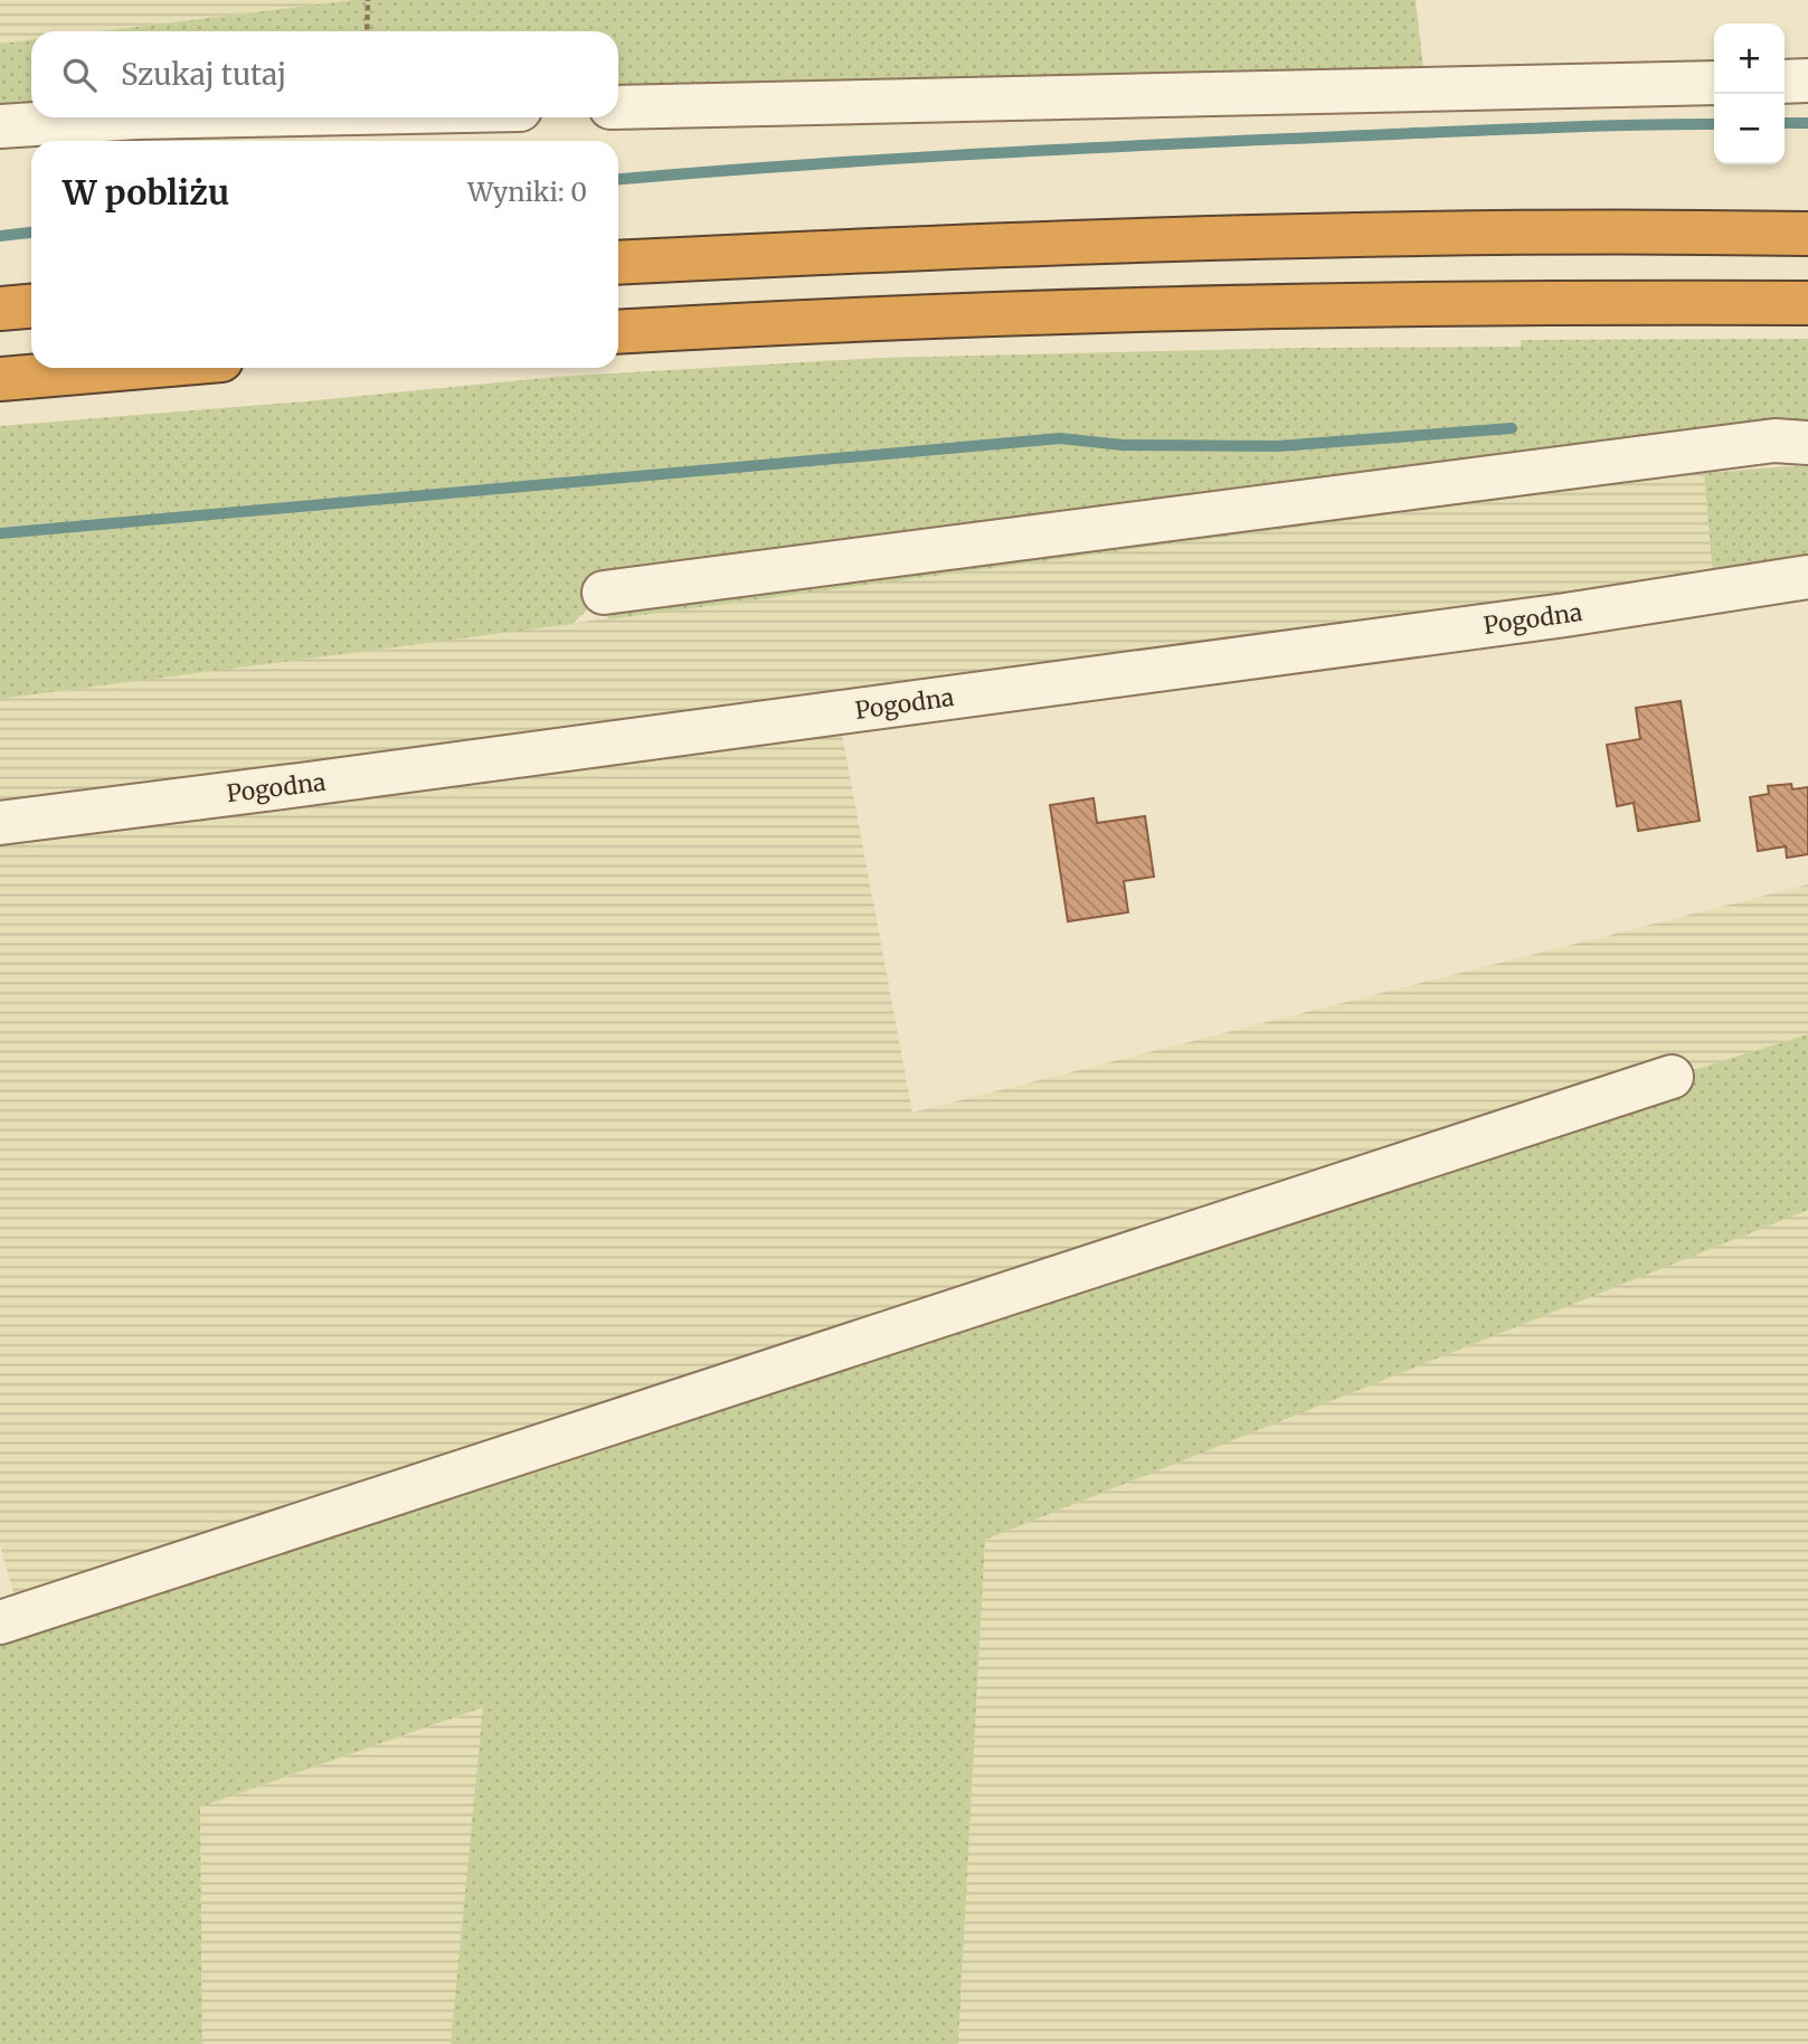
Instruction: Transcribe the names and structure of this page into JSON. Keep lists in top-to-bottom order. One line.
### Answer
{"streets":{"street":["Pogodna"]},"page":{"map_buttons":["+","−"],"search":"Szukaj tutaj","heading":["W pobliżu","Wyniki: 0"]}}
